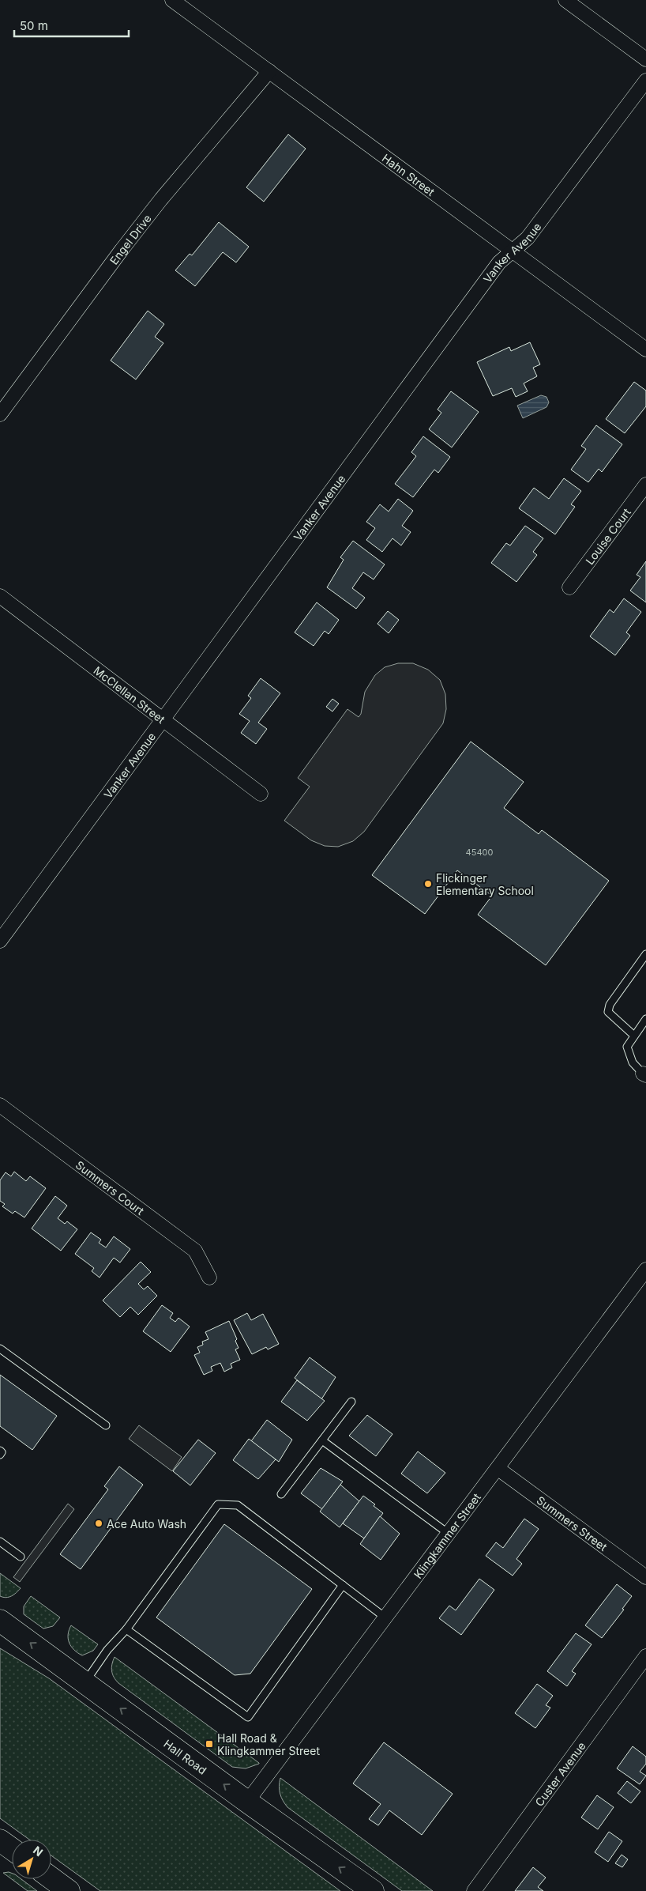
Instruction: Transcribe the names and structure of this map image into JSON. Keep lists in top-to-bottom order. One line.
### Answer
{"streets":{"highway":["Hall Road"],"street":["Hahn Street","Engel Drive","Vanker Avenue","Louise Court","McClellan Street","Summers Court","Summers Street","Klingkammer Street","Custer Avenue"]},"crossings":[["Hahn Street","Engel Drive"],["Hahn Street","Vanker Avenue"],["Vanker Avenue","McClellan Street"],["Summers Street","Klingkammer Street"],["Klingkammer Street","Hall Road"]],"one_way":["Hall Road"],"places":{"other":["Flickinger Elementary School","Ace Auto Wash"],"transit":["Hall Road & Klingkammer Street"]},"house_numbers":["45400"],"scale_bar":"50 m","north":"top right"}
